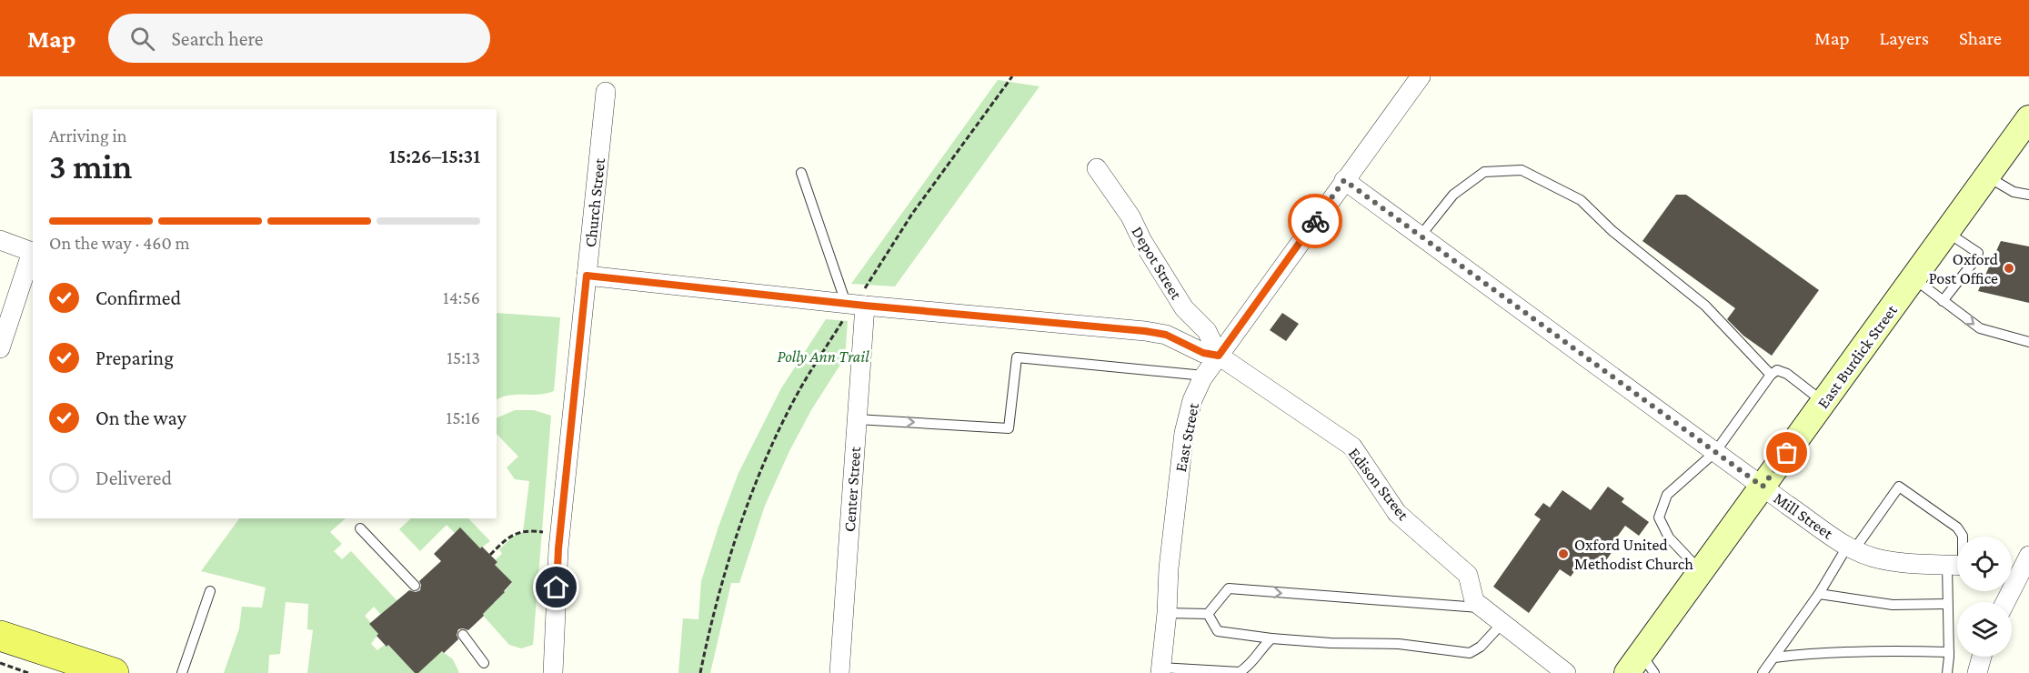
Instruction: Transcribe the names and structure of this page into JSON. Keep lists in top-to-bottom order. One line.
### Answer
{"streets":{"main road":["East Burdick Street"],"street":["Church Street","Depot Street","East Street","Edison Street","Center Street","Mill Street"]},"crossings":[["Depot Street","East Street"],["Depot Street","Edison Street"],["East Burdick Street","Mill Street"],["East Street","Edison Street"],["East Street","Mill Street"]],"parks":["Polly Ann Trail"],"places":["Oxford Post Office","Oxford United Methodist Church"],"page":{"header":"Map","search":"Search here","nav":["Map","Layers","Share"],"heading":["3 min","Arriving in","15:26–15:31"],"bar":"On the way · 460 m","list":[["Confirmed","14:56"],["Preparing","15:13"],["On the way","15:16"],"Delivered"]}}
